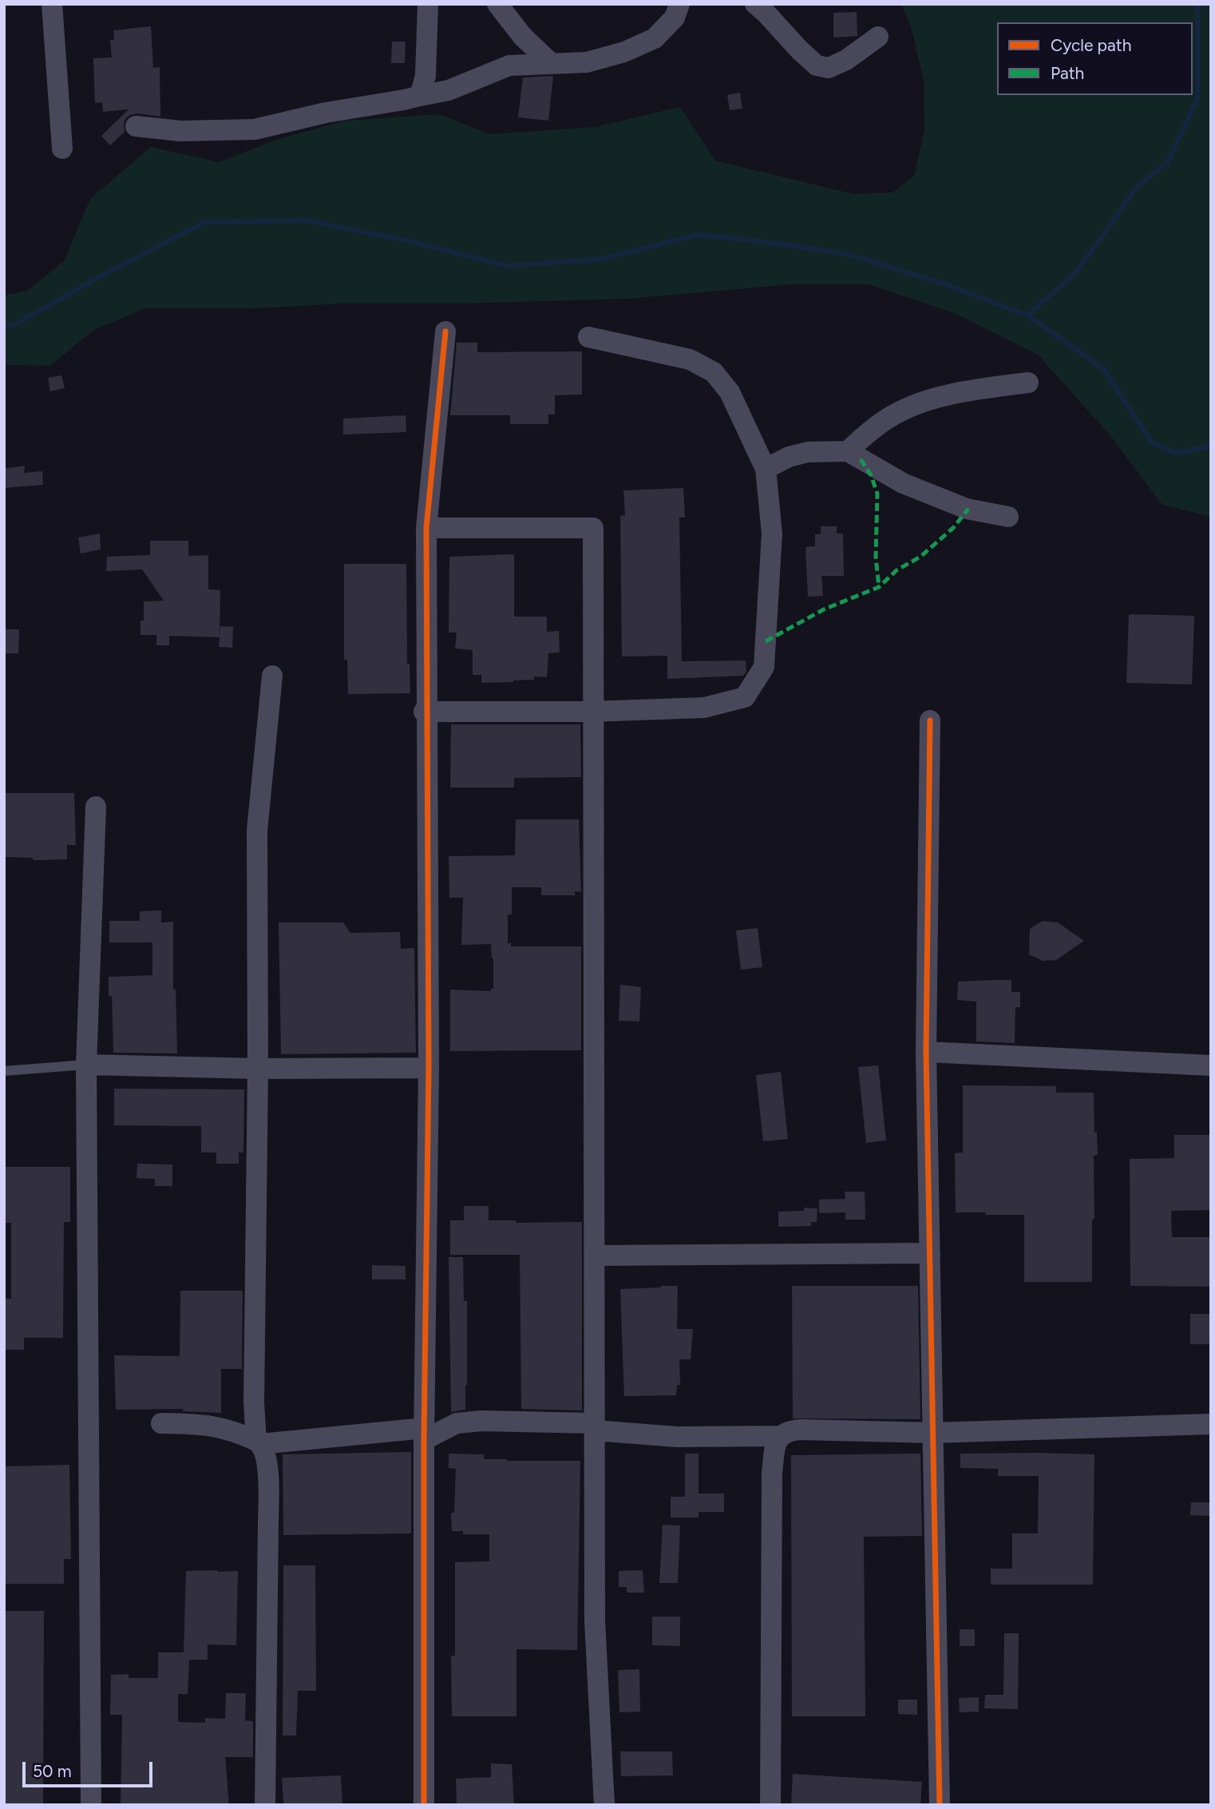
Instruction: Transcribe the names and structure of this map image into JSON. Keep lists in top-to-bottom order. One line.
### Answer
{"legend":["Cycle path","Path"],"scale_bar":"50 m"}
